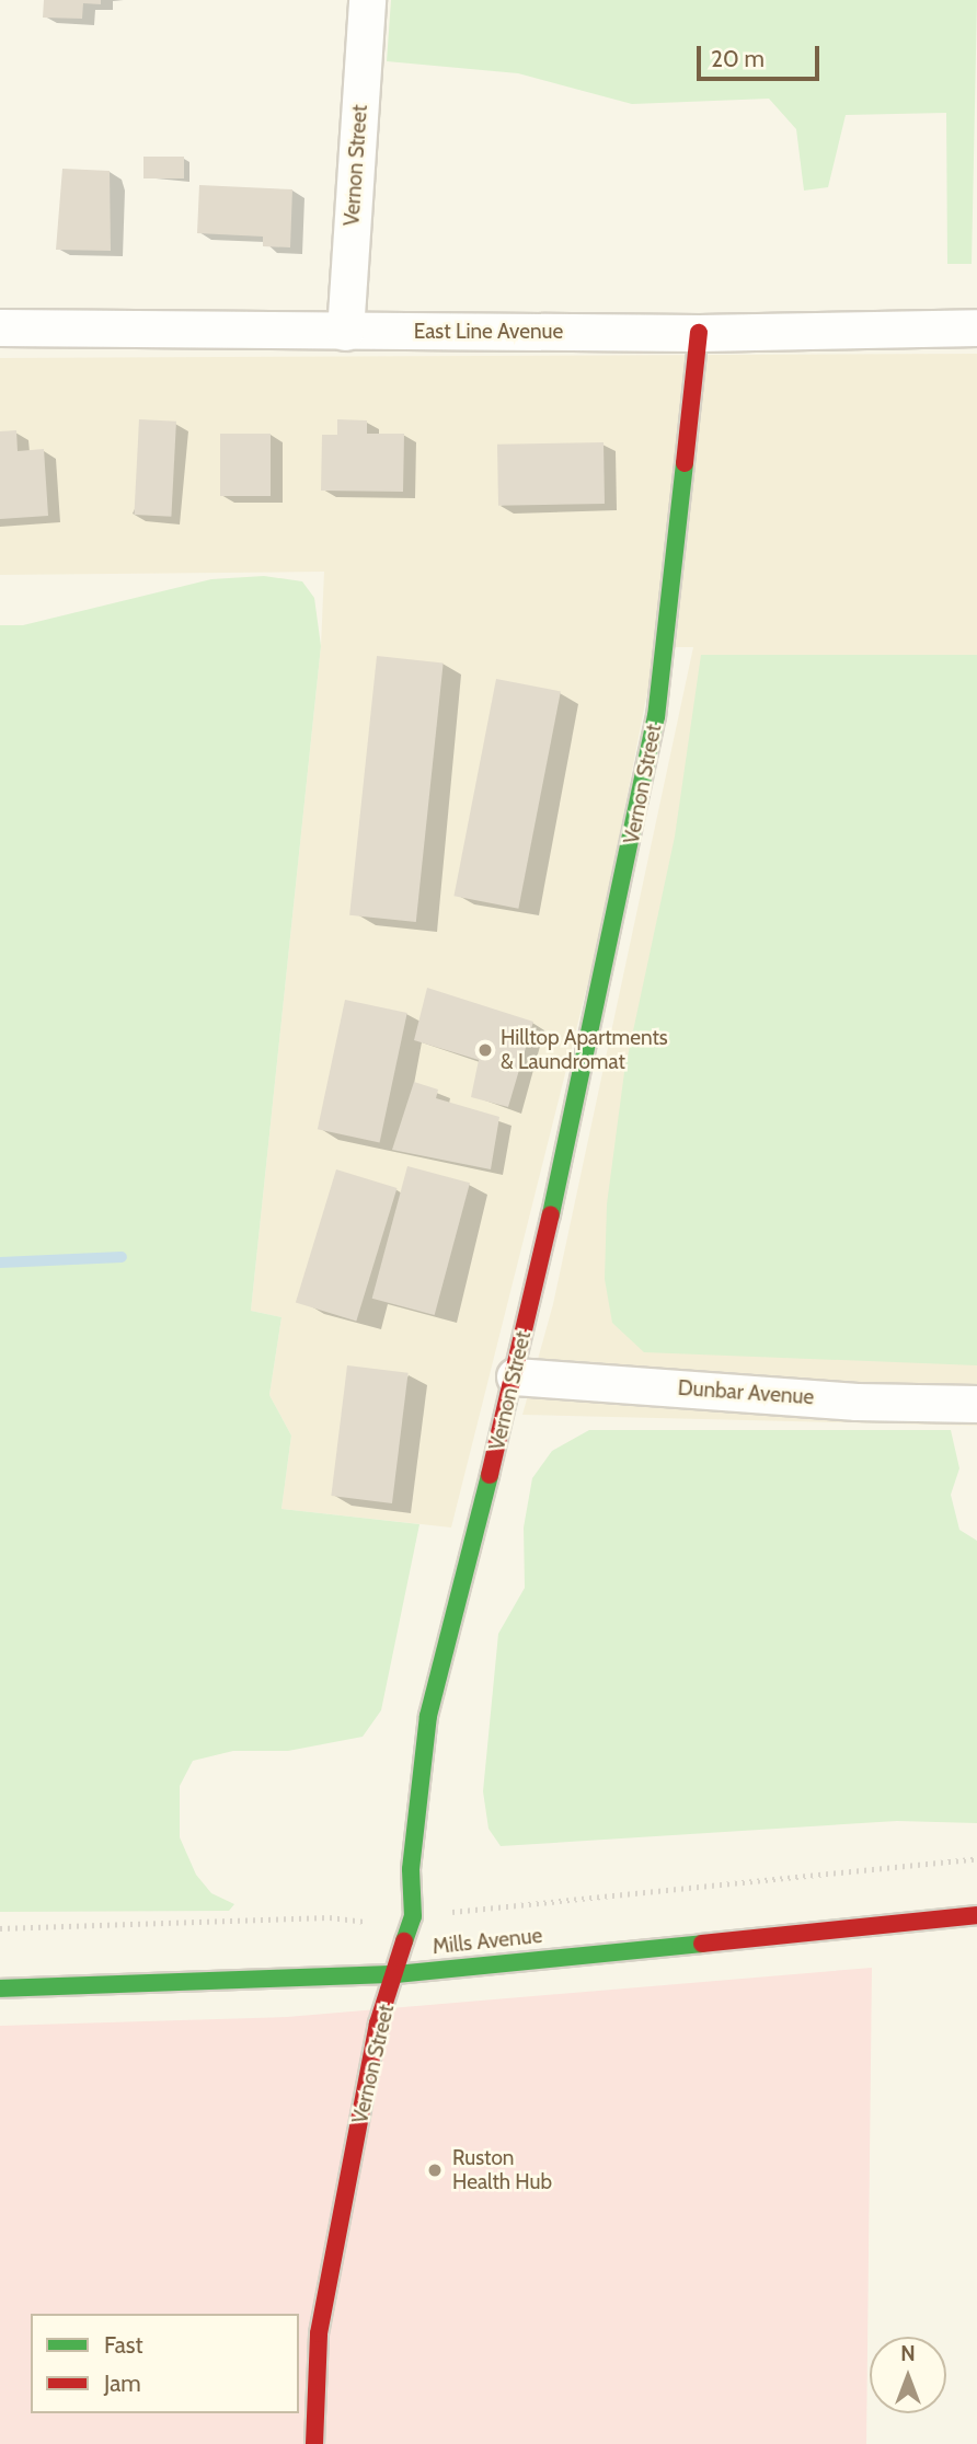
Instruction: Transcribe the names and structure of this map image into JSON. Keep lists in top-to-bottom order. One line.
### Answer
{"streets":{"street":["Vernon Street","East Line Avenue","Dunbar Avenue","Mills Avenue"]},"crossings":[["Vernon Street","East Line Avenue"],["Vernon Street","Dunbar Avenue"],["Vernon Street","Mills Avenue"]],"places":["Hilltop Apartments & Laundromat","Ruston Health Hub"],"legend":["Fast","Jam"],"scale_bar":"20 m","north":"top"}
